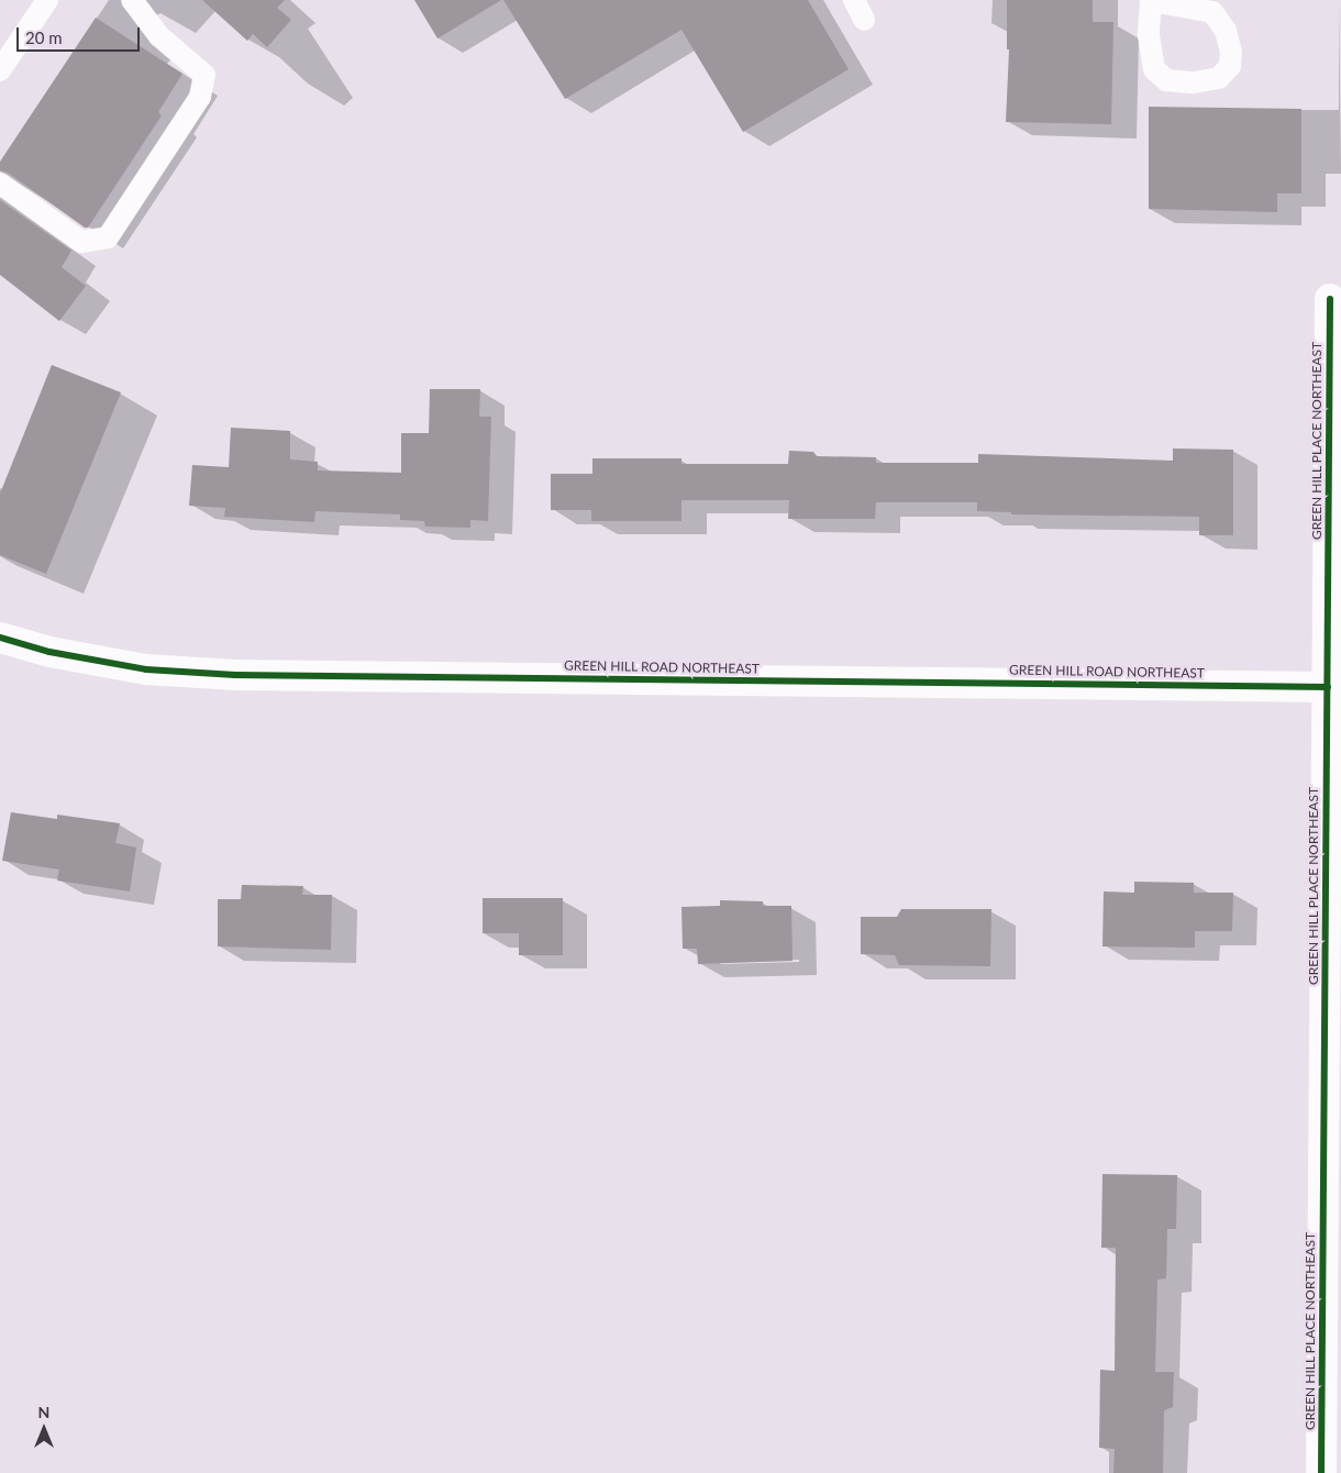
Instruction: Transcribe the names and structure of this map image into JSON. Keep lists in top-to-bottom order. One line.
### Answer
{"streets":{"street":["GREEN HILL PLACE NORTHEAST","GREEN HILL ROAD NORTHEAST"]},"crossings":[["GREEN HILL PLACE NORTHEAST","GREEN HILL ROAD NORTHEAST"]],"scale_bar":"20 m","north":"top"}
